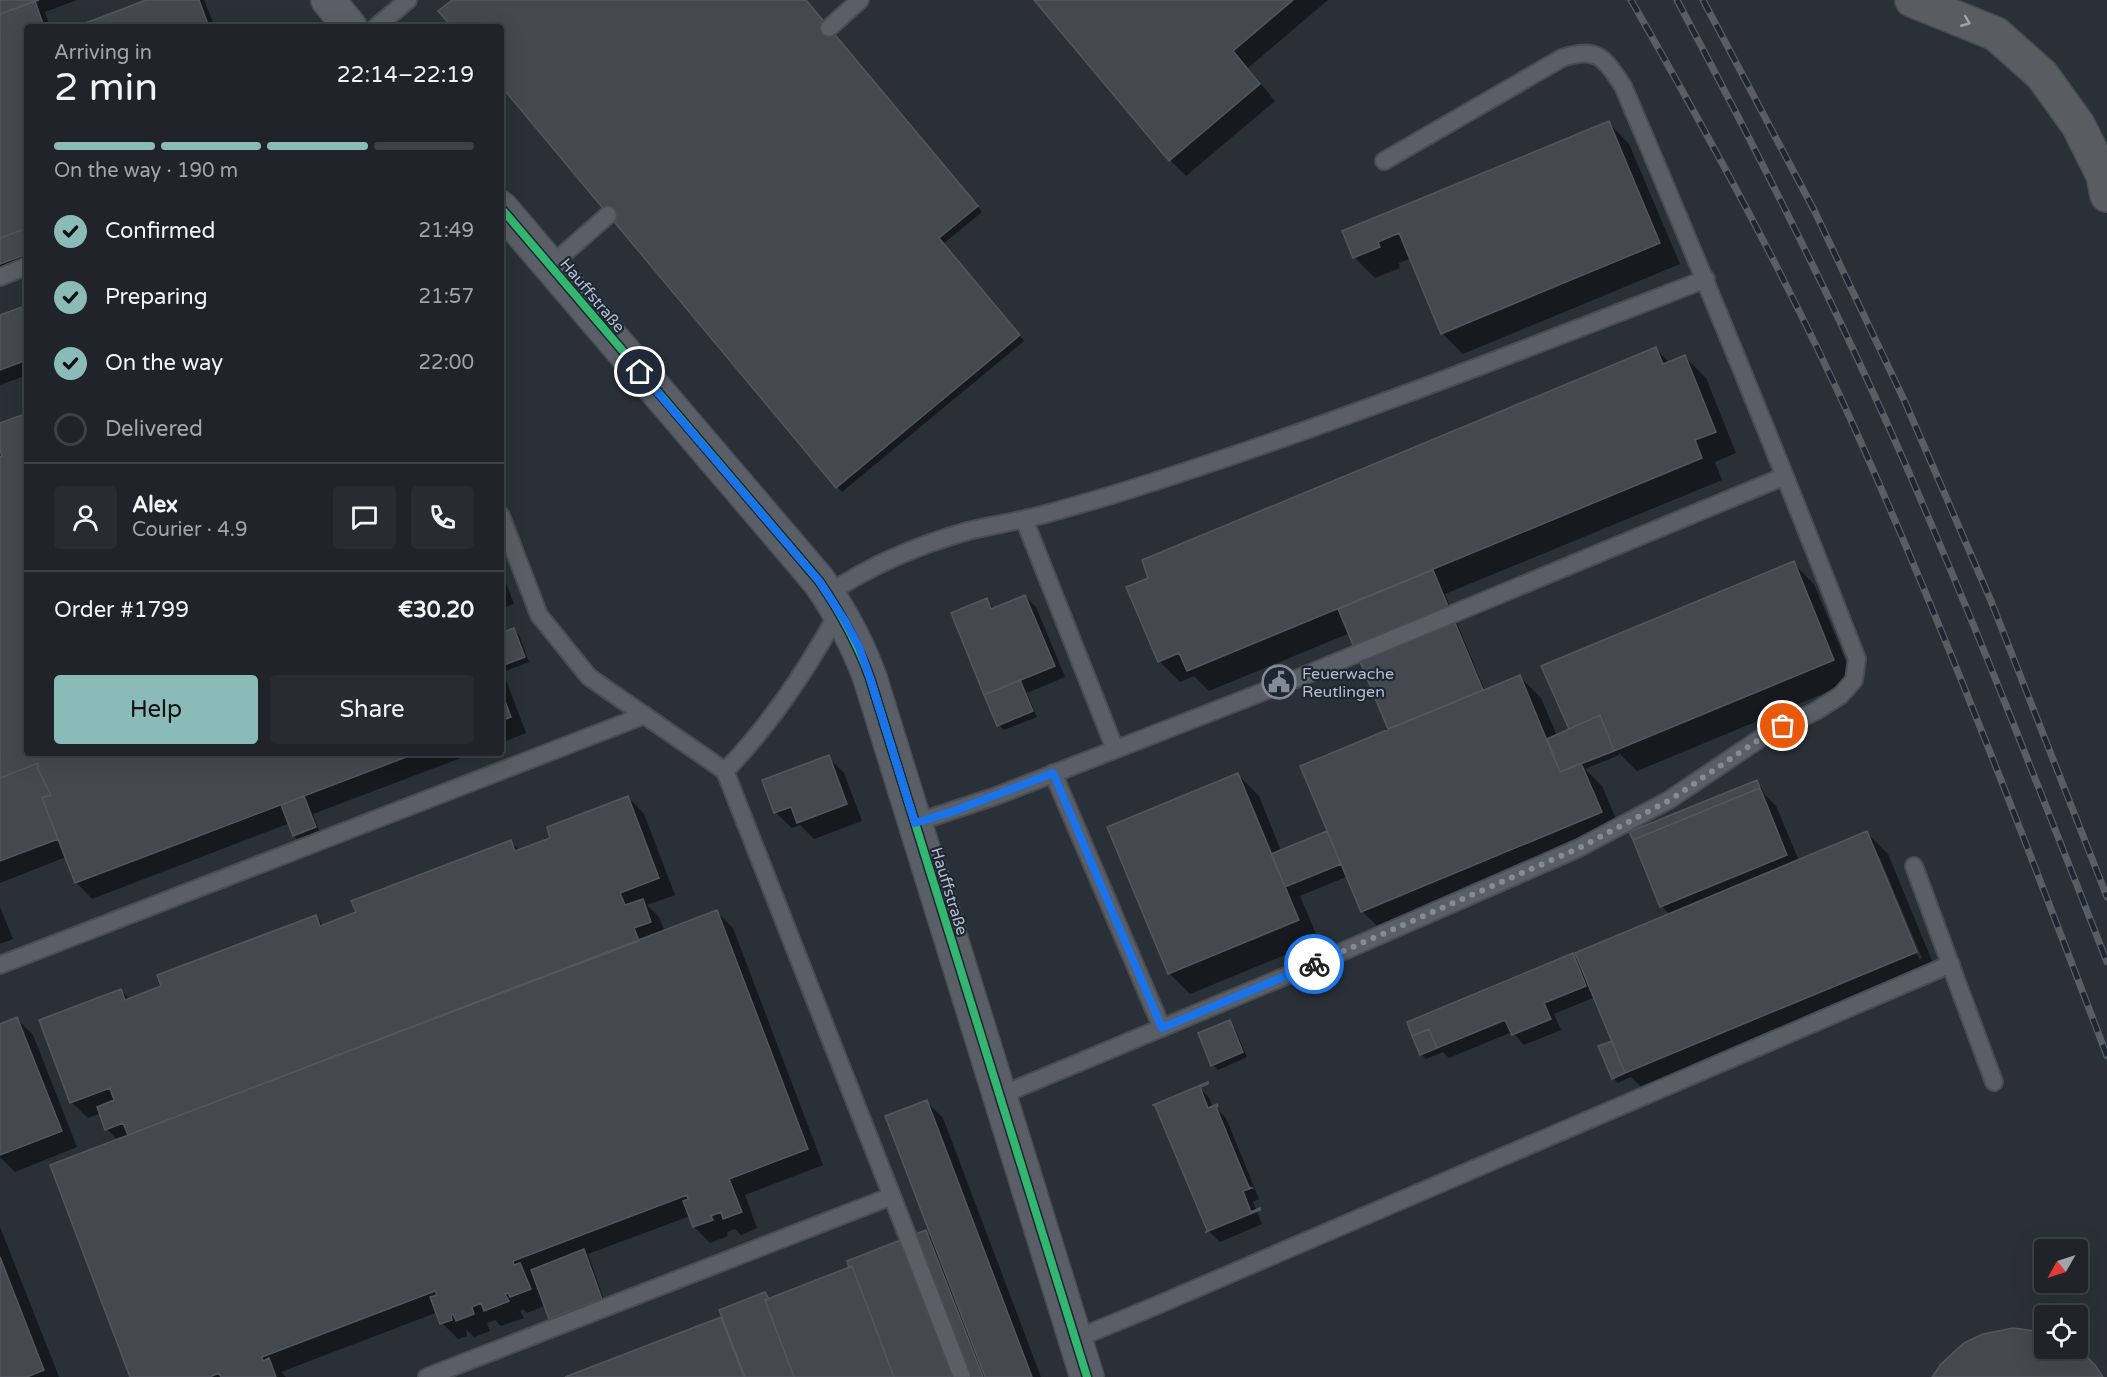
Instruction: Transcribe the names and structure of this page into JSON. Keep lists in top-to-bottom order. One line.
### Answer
{"streets":{"street":["Hauffstraße"]},"places":{"public building":["Feuerwache Reutlingen"]},"north":"bottom left","page":{"heading":["2 min","Arriving in","22:14–22:19"],"panel":["Alex","Courier · 4.9","Order #1799","€30.20"],"bar":"On the way · 190 m","list":[["Confirmed","21:49"],["Preparing","21:57"],["On the way","22:00"],"Delivered"],"buttons":["Help","Share"]}}
